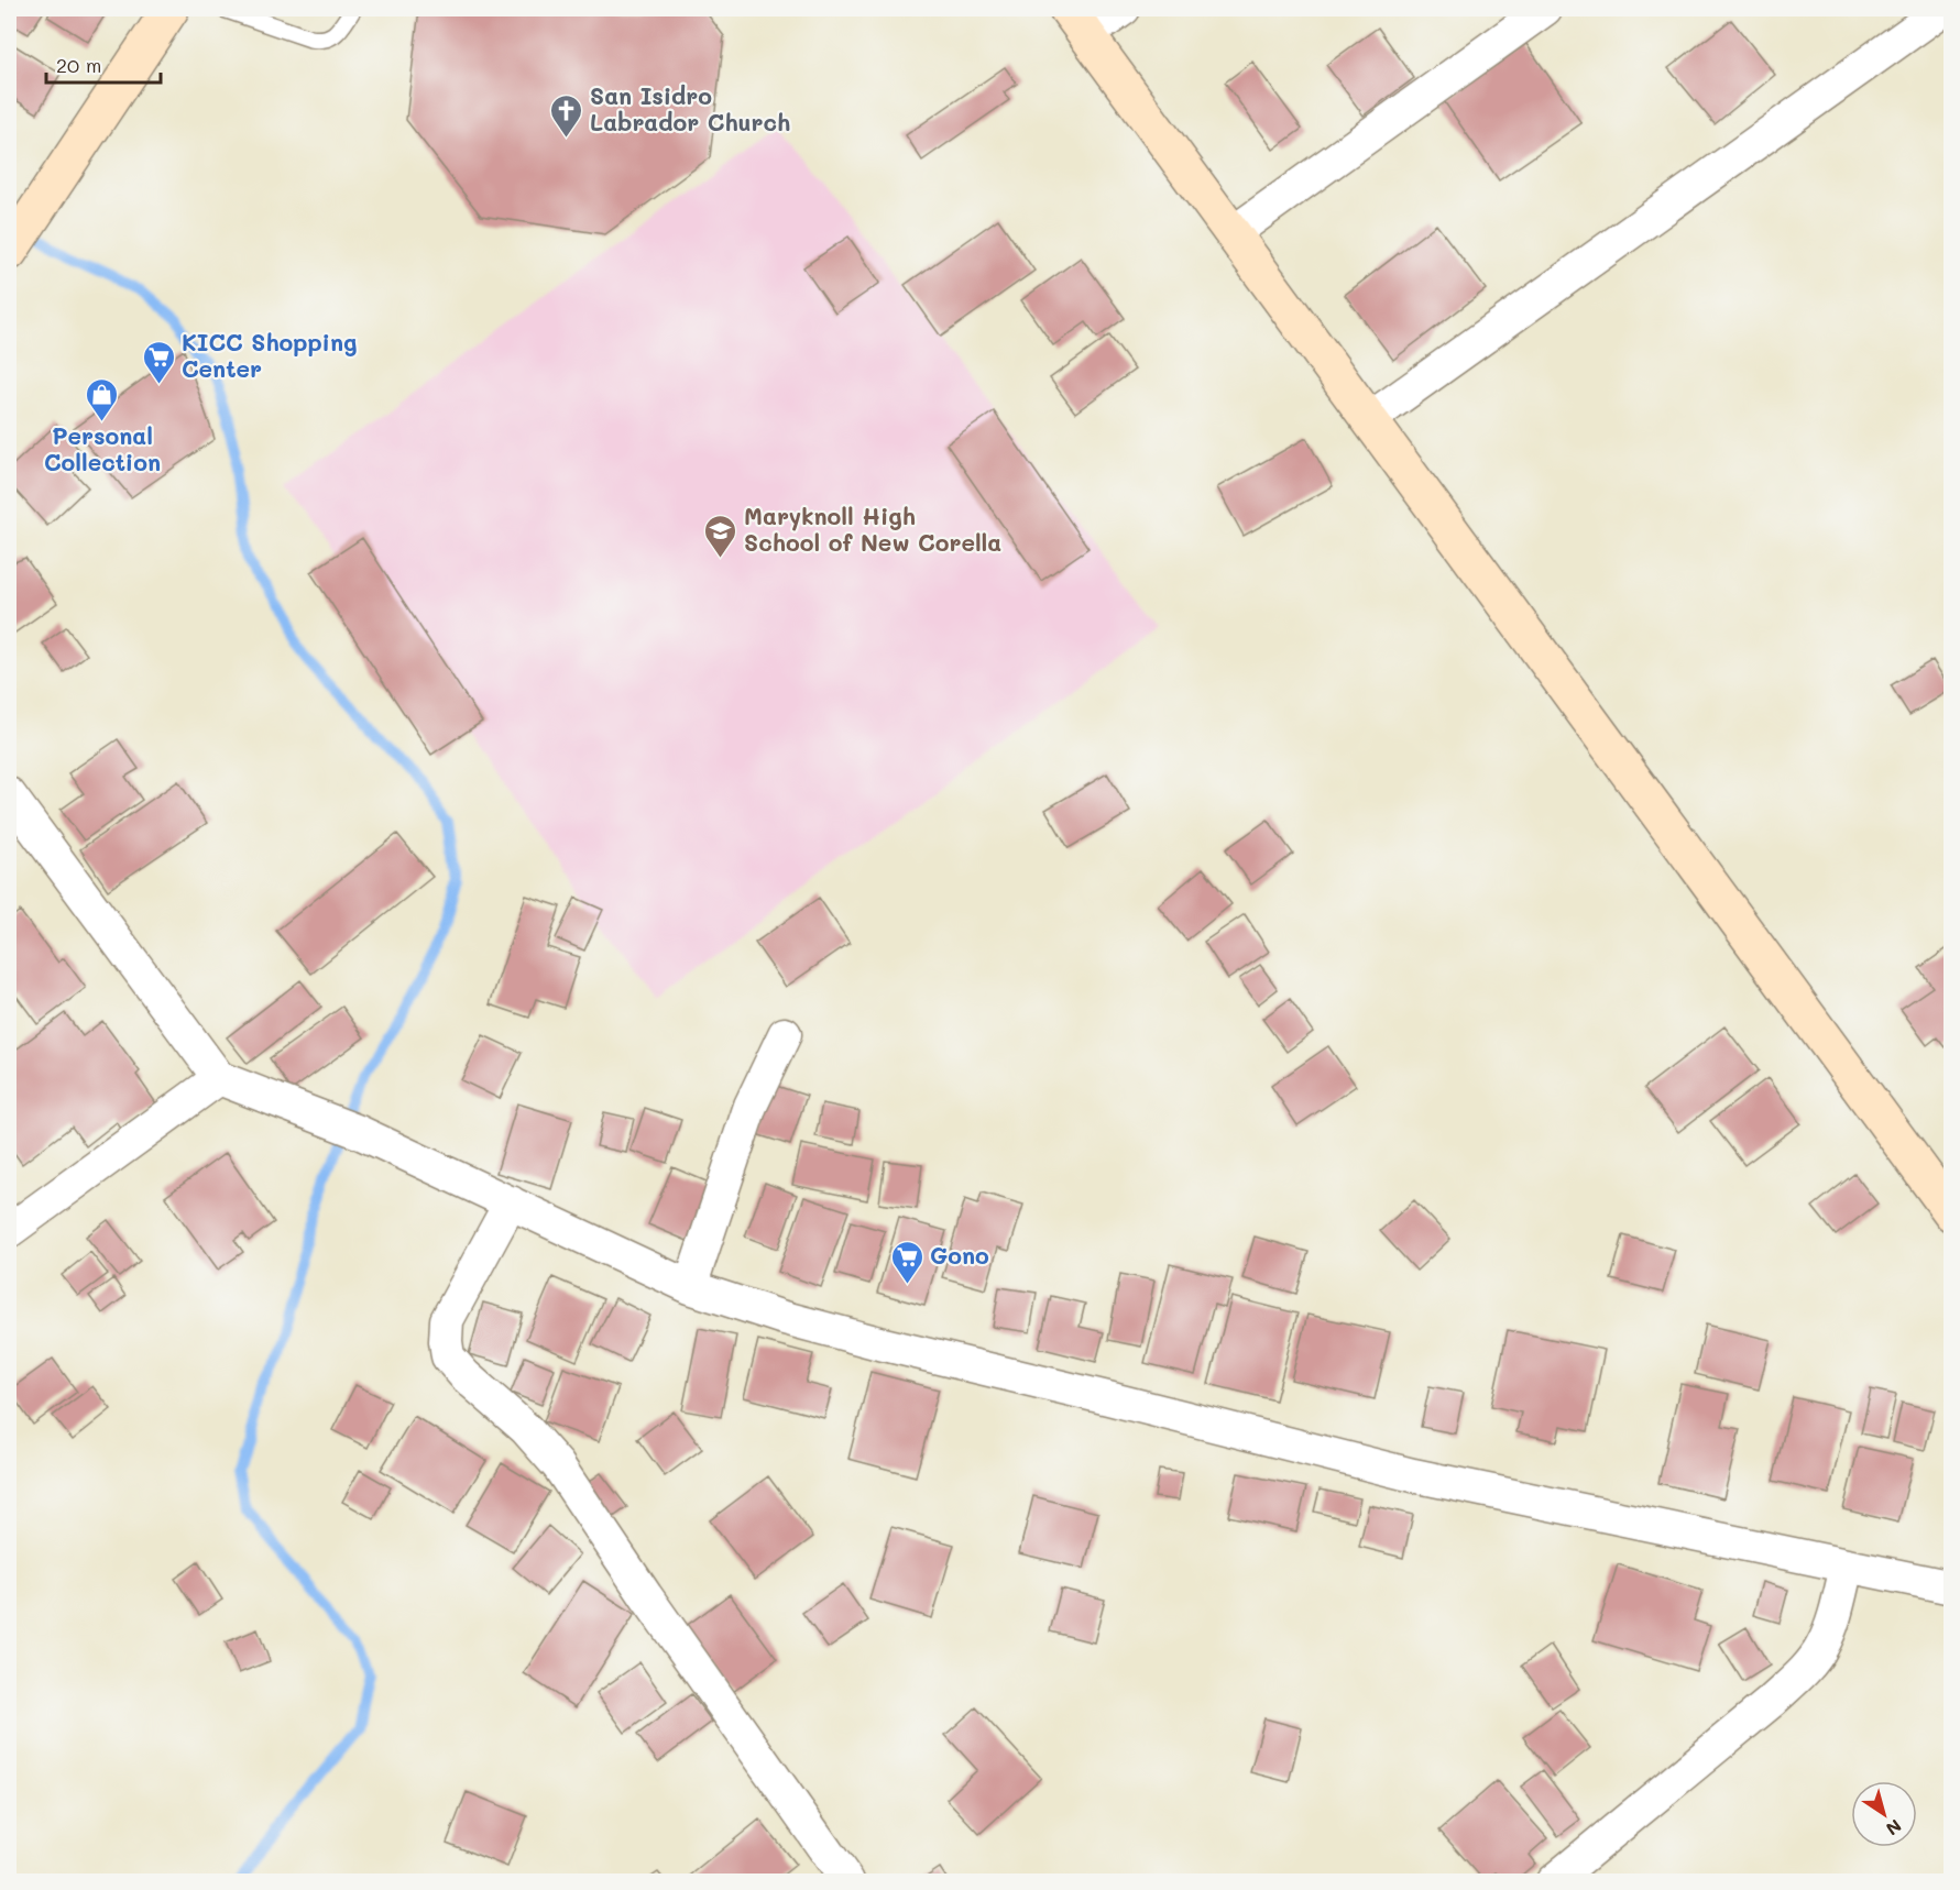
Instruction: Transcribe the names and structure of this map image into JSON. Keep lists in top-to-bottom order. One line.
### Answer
{"places":{"church":["San Isidro Labrador Church"],"supermarket":["KICC Shopping Center","Gono"],"shop":["Personal Collection"],"school or university":["Maryknoll High School of New Corella"]},"scale_bar":"20 m","north":"bottom right"}
